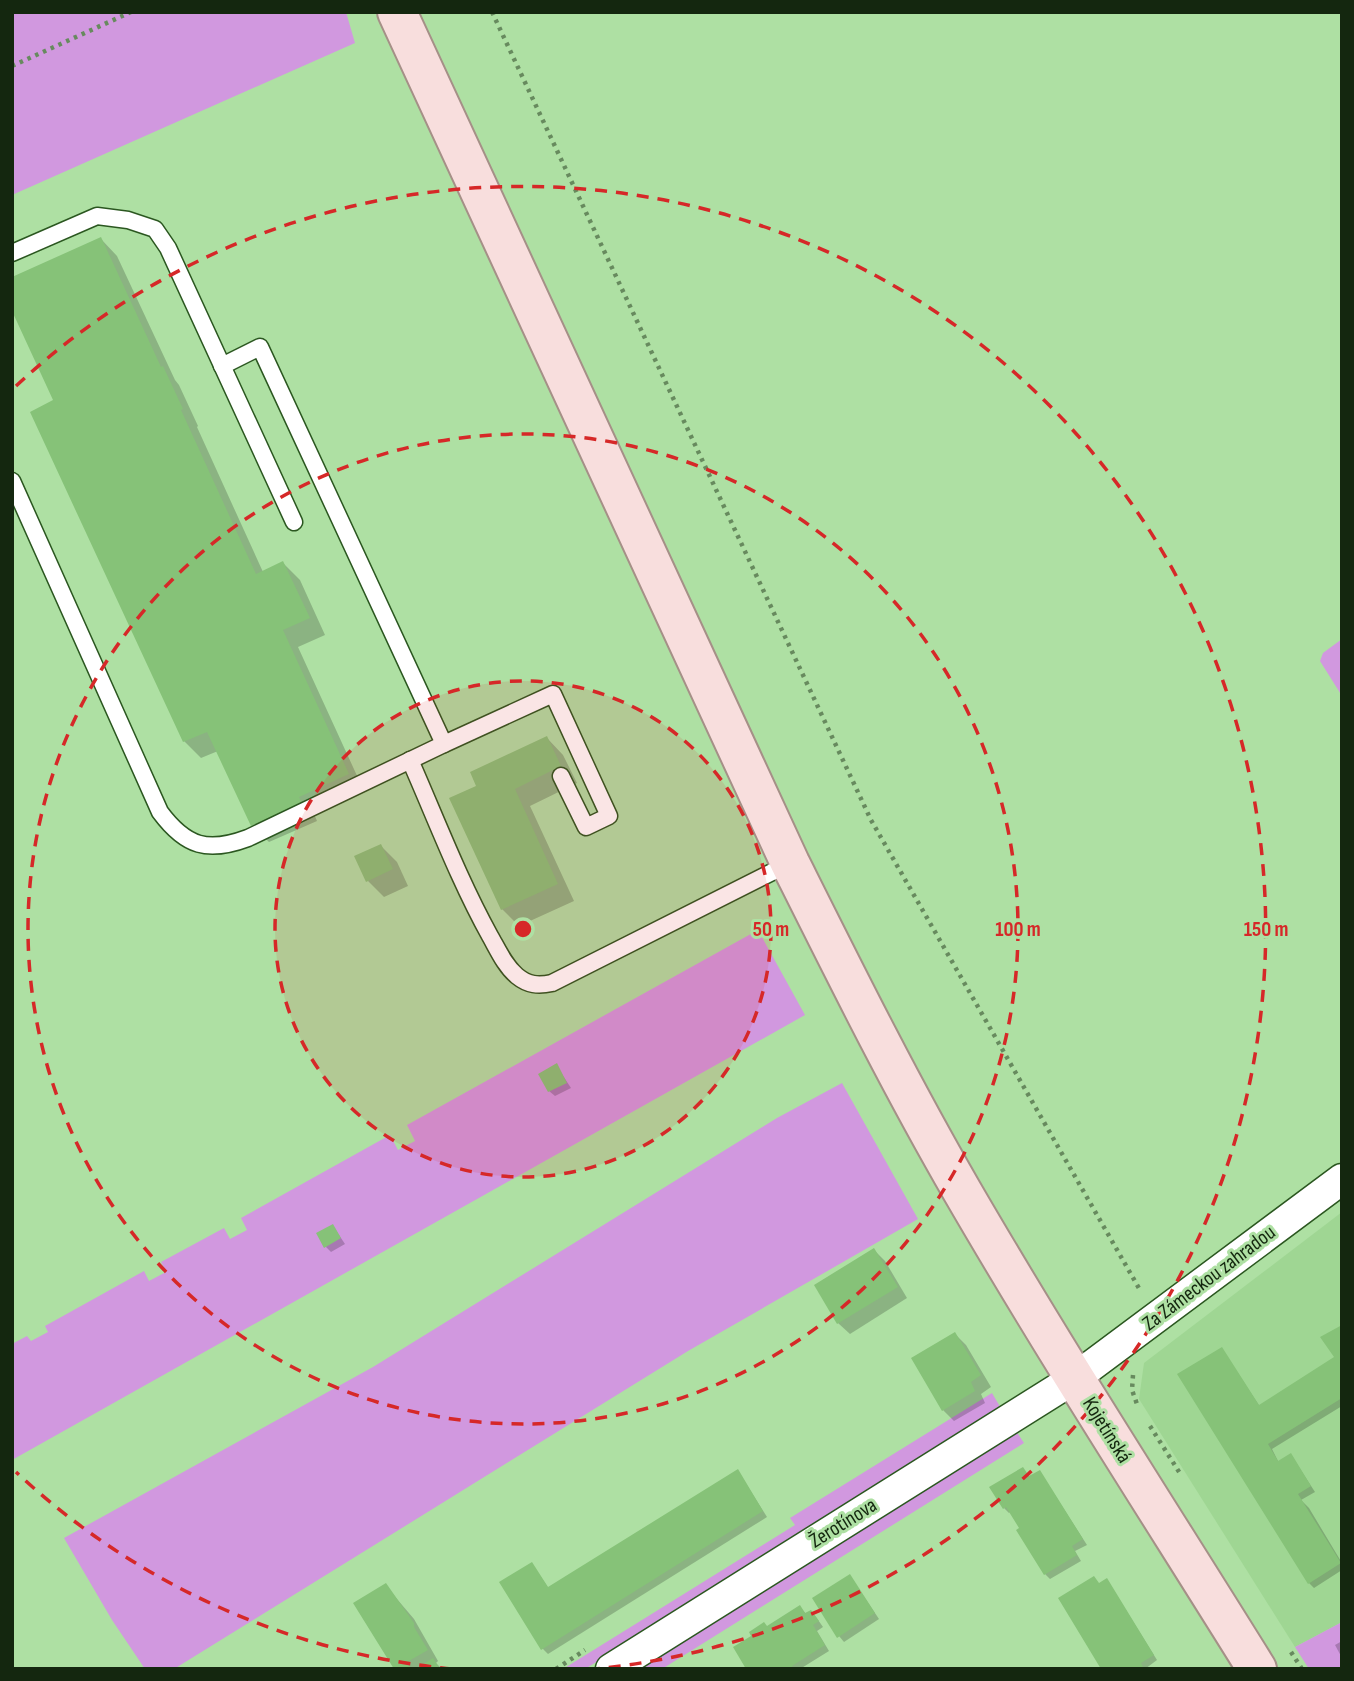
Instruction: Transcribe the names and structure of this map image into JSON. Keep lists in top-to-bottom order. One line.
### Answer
{"streets":{"main road":["Kojetínská"],"street":["Za Zámeckou zahradou","Žerotínova"]},"crossings":[["Za Zámeckou zahradou","Kojetínská"],["Za Zámeckou zahradou","Žerotínova"],["Kojetínská","Žerotínova"]],"rings":["50 m","100 m","150 m"]}
